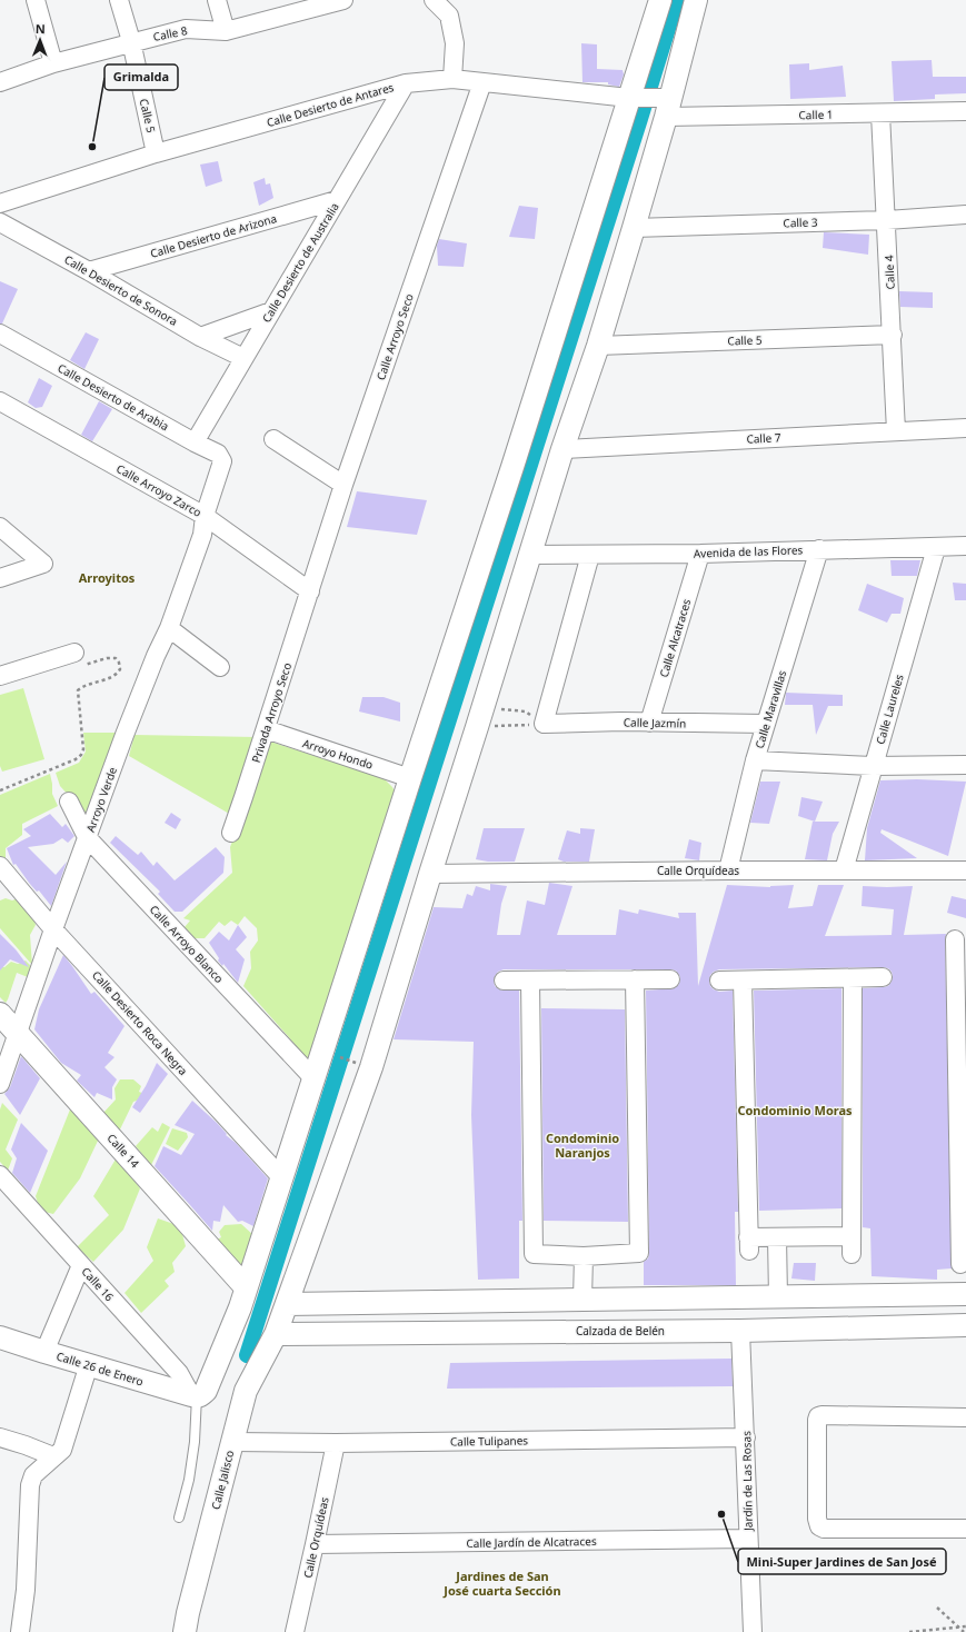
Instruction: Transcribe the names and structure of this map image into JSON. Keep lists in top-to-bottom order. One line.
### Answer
{"streets":{"street":["Calle 8","Calle Desierto de Antares","Calle 1","Calle 5","Calle 3","Calle Desierto de Arizona","Calle Desierto de Australia","Calle 4","Calle Desierto de Sonora","Calle Arroyo Seco","Calle Desierto de Arabia","Calle 7","Calle Arroyo Zarco","Avenida de las Flores","Calle Alcatraces","Calle Maravillas","Calle Laureles","Privada Arroyo Seco","Calle Jazmín","Arroyo Hondo","Arroyo Verde","Calle Orquídeas","Calle Arroyo Blanco","Calle Desierto Roca Negra","Calle 14","Calle 16","Calzada de Belén","Calle 26 de Enero","Calle Tulipanes","Calle Jalisco","Jardín de Las Rosas","Calle Jardín de Alcatraces"]},"crossings":[["Calle 8","Calle 5"],["Calle Desierto de Antares","Calle 1"],["Calle Desierto de Antares","Calle 5"],["Calle Desierto de Antares","Calle Desierto de Australia"],["Calle Desierto de Antares","Calle Arroyo Seco"],["Calle Desierto de Antares","Calle Jalisco"],["Calle 1","Calle 4"],["Calle 1","Calle Jalisco"],["Calle 5","Calle 4"],["Calle 5","Calle Jalisco"],["Calle 3","Calle 4"],["Calle 3","Calle Jalisco"],["Calle Desierto de Arizona","Calle Desierto de Australia"],["Calle Desierto de Arizona","Calle Desierto de Sonora"],["Calle Desierto de Australia","Calle Desierto de Sonora"],["Calle Desierto de Australia","Calle Desierto de Arabia"],["Calle 4","Calle 7"],["Calle Arroyo Seco","Calle Arroyo Zarco"],["Calle Arroyo Seco","Privada Arroyo Seco"],["Calle Desierto de Arabia","Arroyo Verde"],["Calle 7","Calle Jalisco"],["Calle Arroyo Zarco","Privada Arroyo Seco"],["Calle Arroyo Zarco","Arroyo Verde"],["Avenida de las Flores","Calle Alcatraces"],["Avenida de las Flores","Calle Maravillas"],["Avenida de las Flores","Calle Laureles"],["Avenida de las Flores","Calle Jalisco"],["Calle Alcatraces","Calle Jazmín"],["Calle Maravillas","Calle Jazmín"],["Calle Maravillas","Calle Orquídeas"],["Calle Laureles","Calle Orquídeas"],["Privada Arroyo Seco","Arroyo Hondo"],["Arroyo Verde","Calle Arroyo Blanco"],["Arroyo Verde","Calle Desierto Roca Negra"],["Arroyo Verde","Calle 14"],["Calle Orquídeas","Calle Tulipanes"],["Calle Orquídeas","Calle Jalisco"],["Calle Orquídeas","Calle Jardín de Alcatraces"],["Calle 16","Calle 26 de Enero"],["Calzada de Belén","Calle Jalisco"],["Calzada de Belén","Jardín de Las Rosas"],["Calle Tulipanes","Calle Jalisco"],["Calle Tulipanes","Jardín de Las Rosas"],["Jardín de Las Rosas","Calle Jardín de Alcatraces"]],"districts":["Arroyitos","Condominio Moras","Condominio Naranjos","Jardines de San José cuarta Sección"],"places":["Grimalda","Mini-Super Jardines de San José"],"north":"top"}
